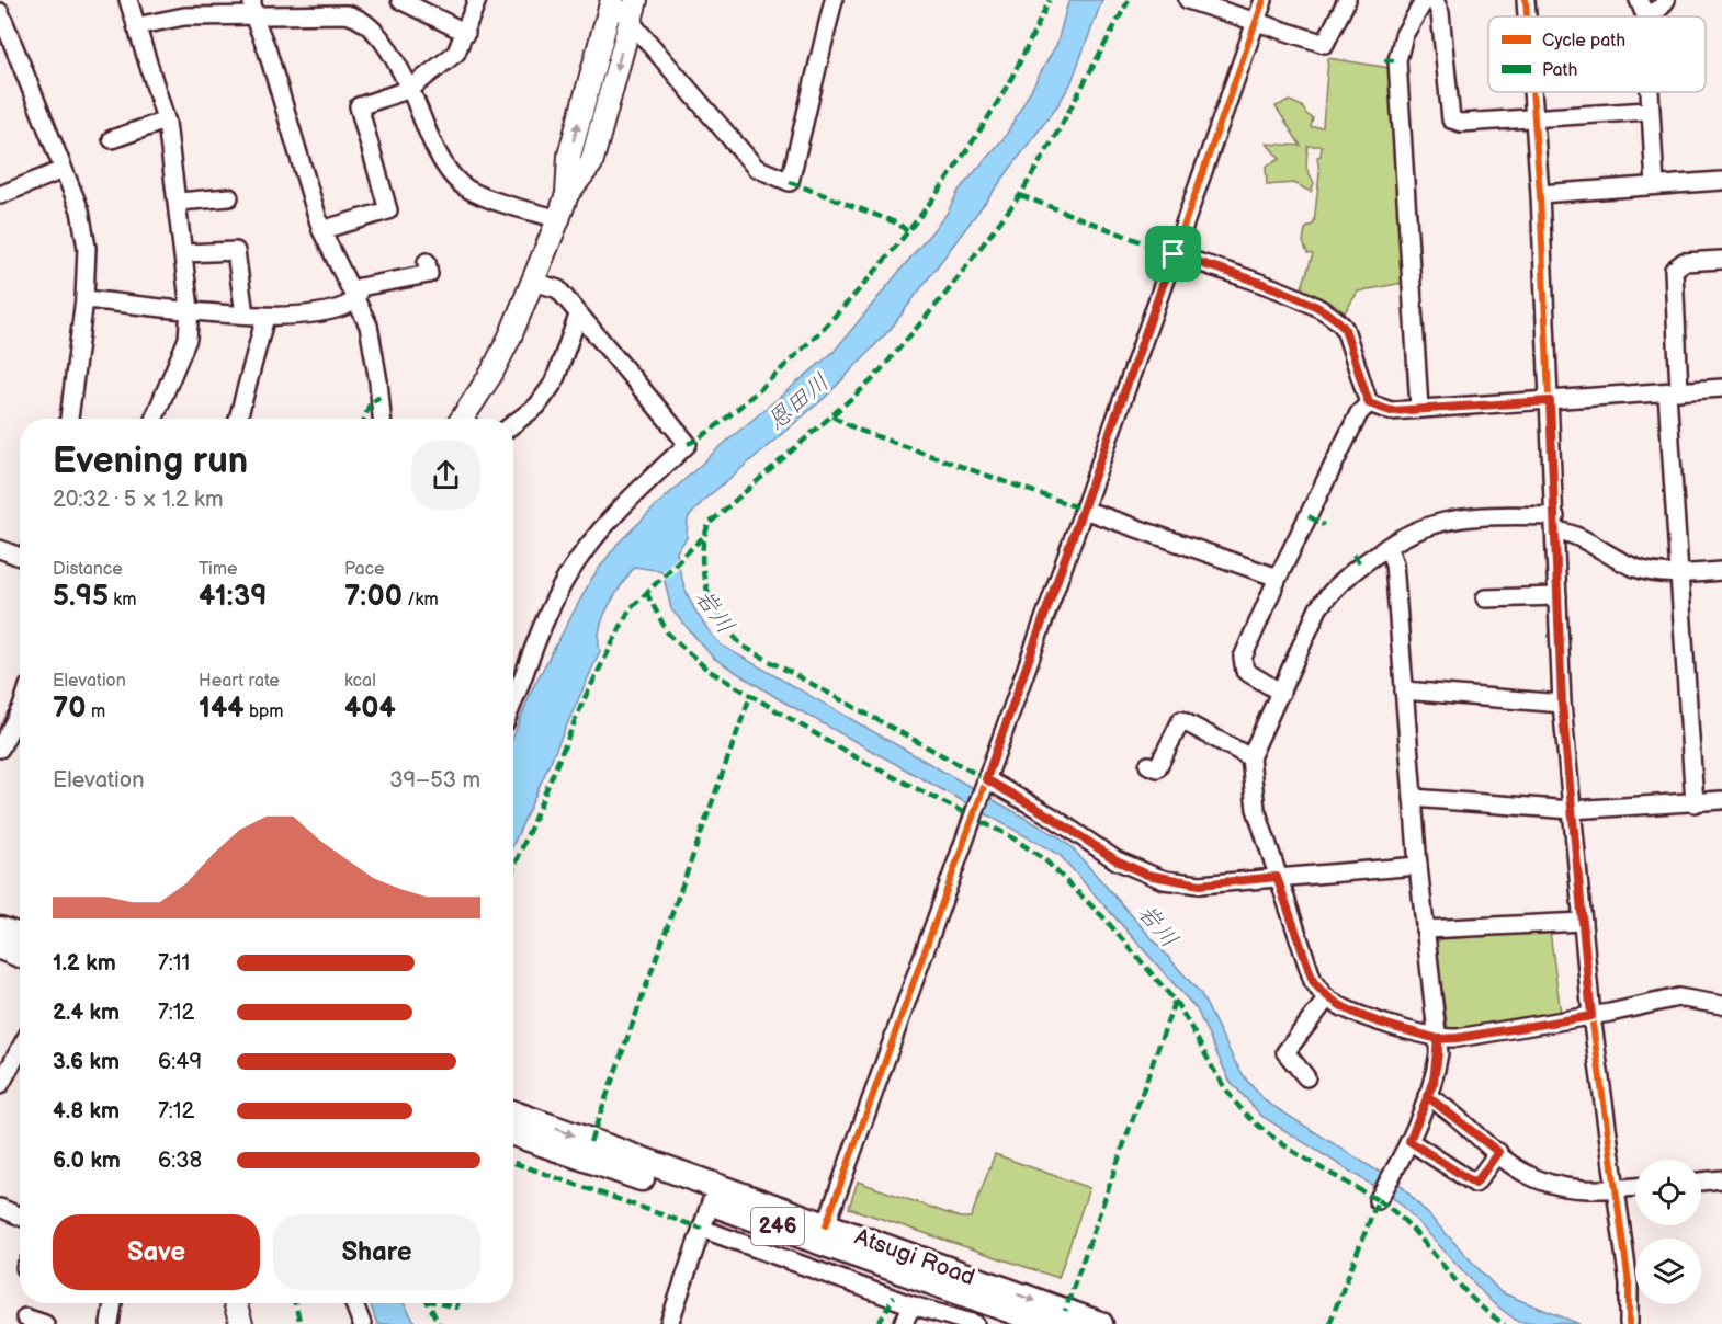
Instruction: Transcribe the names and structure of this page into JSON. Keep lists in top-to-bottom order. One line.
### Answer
{"streets":{"highway":["246","Atsugi Road"]},"water":["恩田川","岩川"],"legend":["Cycle path","Path"],"page":{"heading":["Evening run","20:32 · 5 × 1.2 km"],"stats":[["Distance","5.95 km"],["Time","41:39"],["Pace","7:00 /km"],["Elevation","70 m"],["Heart rate","144 bpm"],["kcal","404"]],"chart":["Elevation","39–53 m"],"list":[{"name":"1.2 km","note":"7:11"},{"name":"2.4 km","note":"7:12"},{"name":"3.6 km","note":"6:49"},{"name":"4.8 km","note":"7:12"},{"name":"6.0 km","note":"6:38"}],"buttons":["Save","Share"]}}
